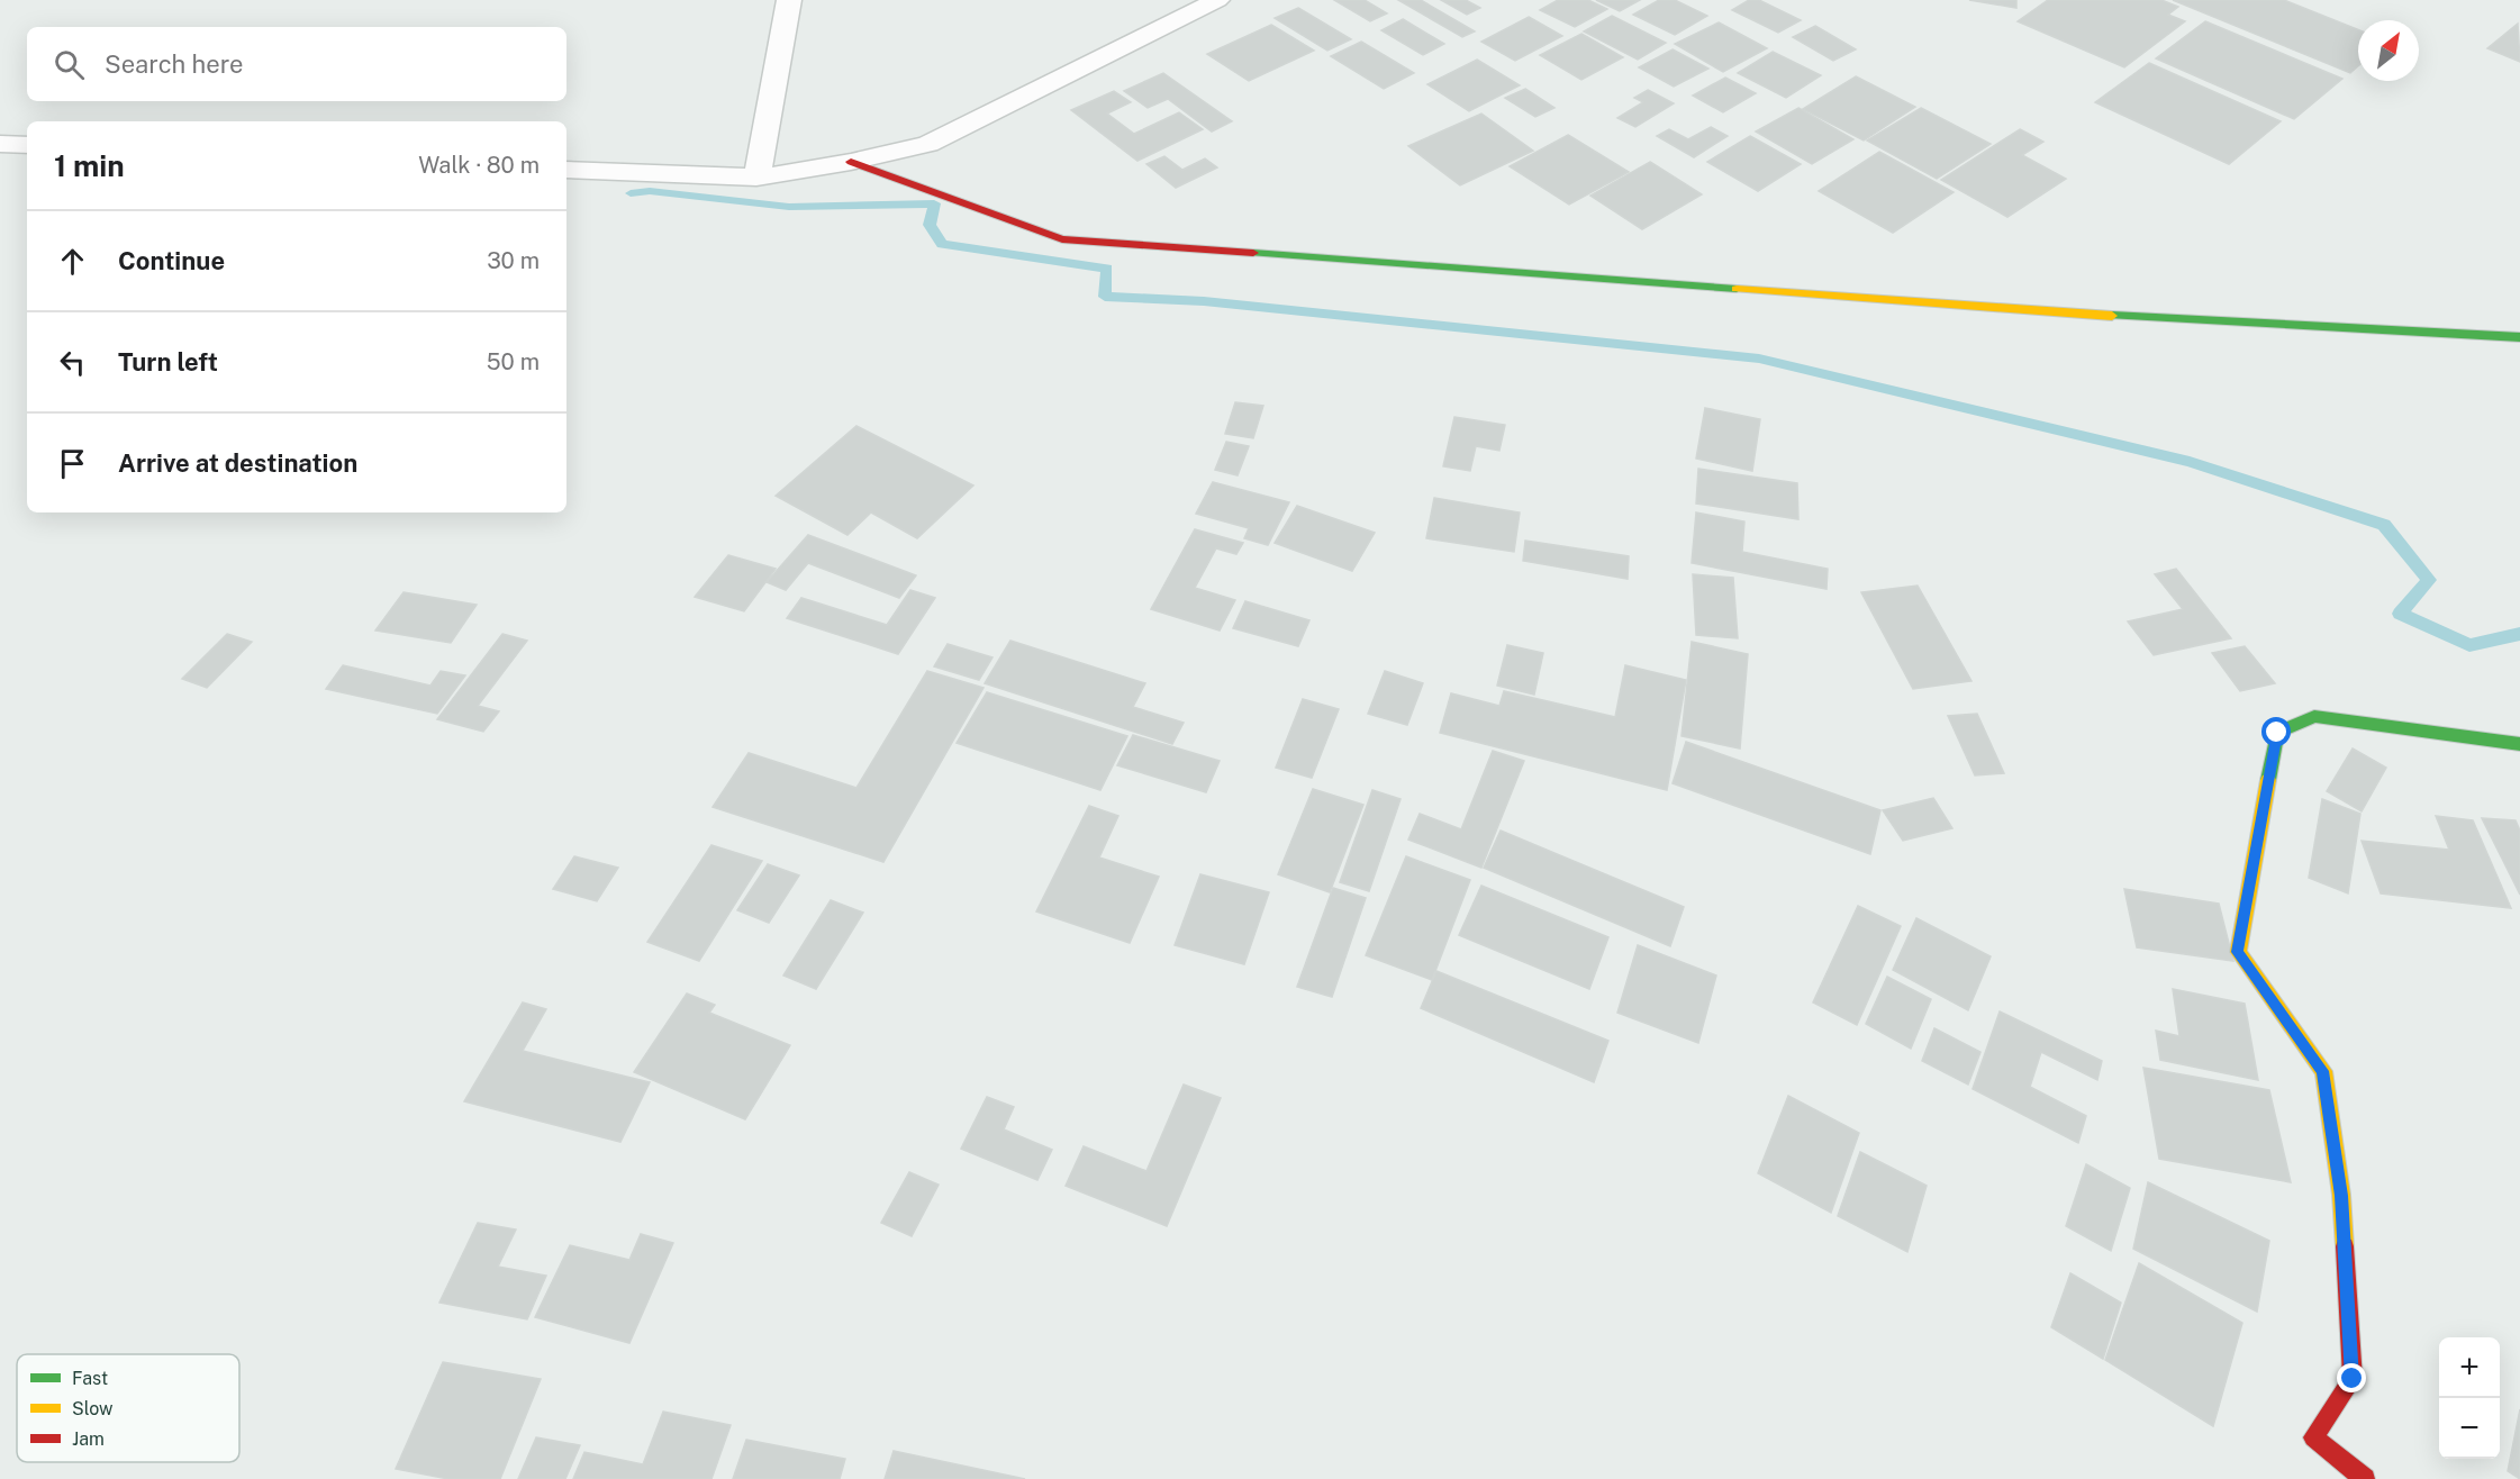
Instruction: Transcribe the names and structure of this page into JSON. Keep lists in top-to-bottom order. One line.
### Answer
{"legend":["Fast","Slow","Jam"],"north":"top right","page":{"search":"Search here","heading":["1 min","Walk · 80 m"],"list":[["Continue","30 m"],["Turn left","50 m"],"Arrive at destination"],"map_buttons":["+","−"]}}
